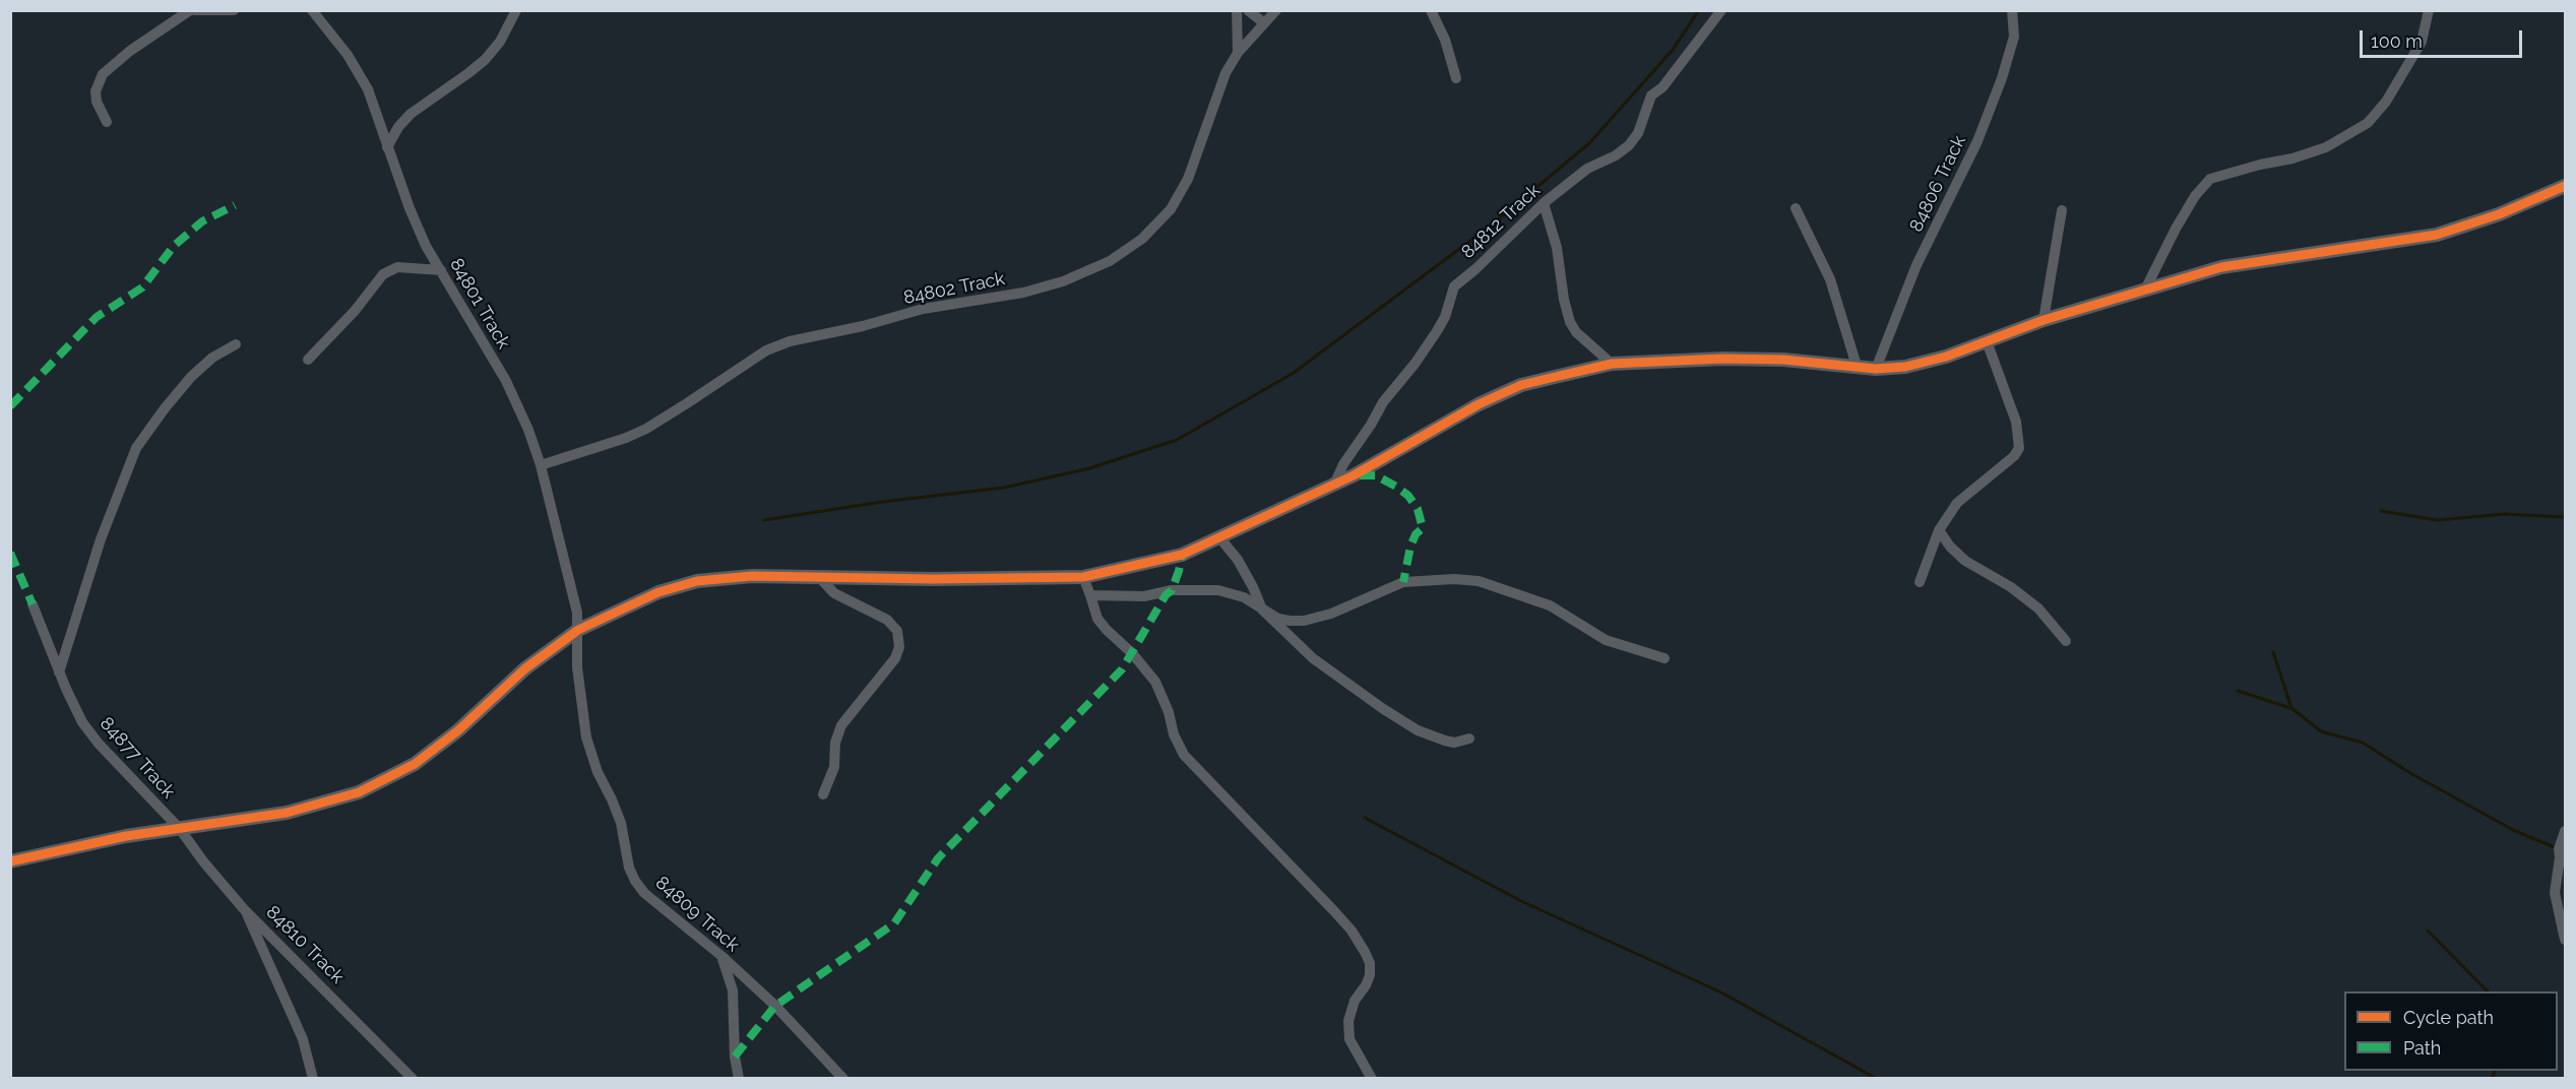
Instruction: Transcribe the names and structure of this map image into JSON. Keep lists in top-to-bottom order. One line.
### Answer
{"streets":{"street":["84806 Track","84812 Track","84802 Track","84801 Track","84877 Track","84809 Track","84810 Track"]},"crossings":[["84802 Track","84801 Track"],["84801 Track","84809 Track"],["84877 Track","84810 Track"]],"legend":["Cycle path","Path"],"scale_bar":"100 m"}
